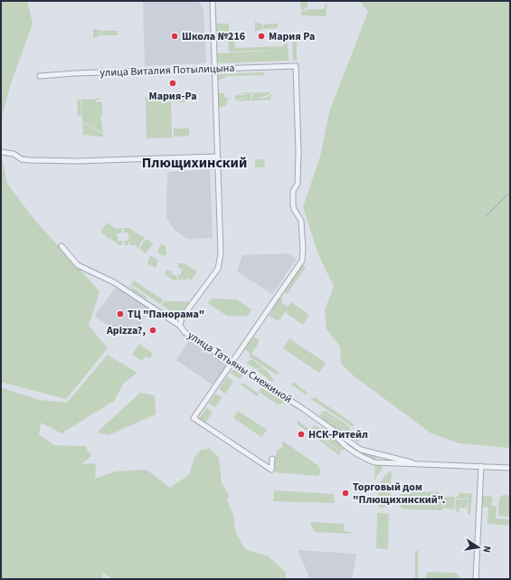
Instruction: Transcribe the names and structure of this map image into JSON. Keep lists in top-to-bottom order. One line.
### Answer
{"streets":{"street":["улица Виталия Потылицына","улица Татьяны Снежиной"]},"crossings":[["улица Виталия Потылицына","улица Татьяны Снежиной"]],"districts":["Плющихинский"],"places":["Школа №216","Мария Ра","Мария-Ра","ТЦ \"Панорама\"","Apizza?,","НСК-Ритейл","Торговый дом \"Плющихинский\"."],"north":"right"}
